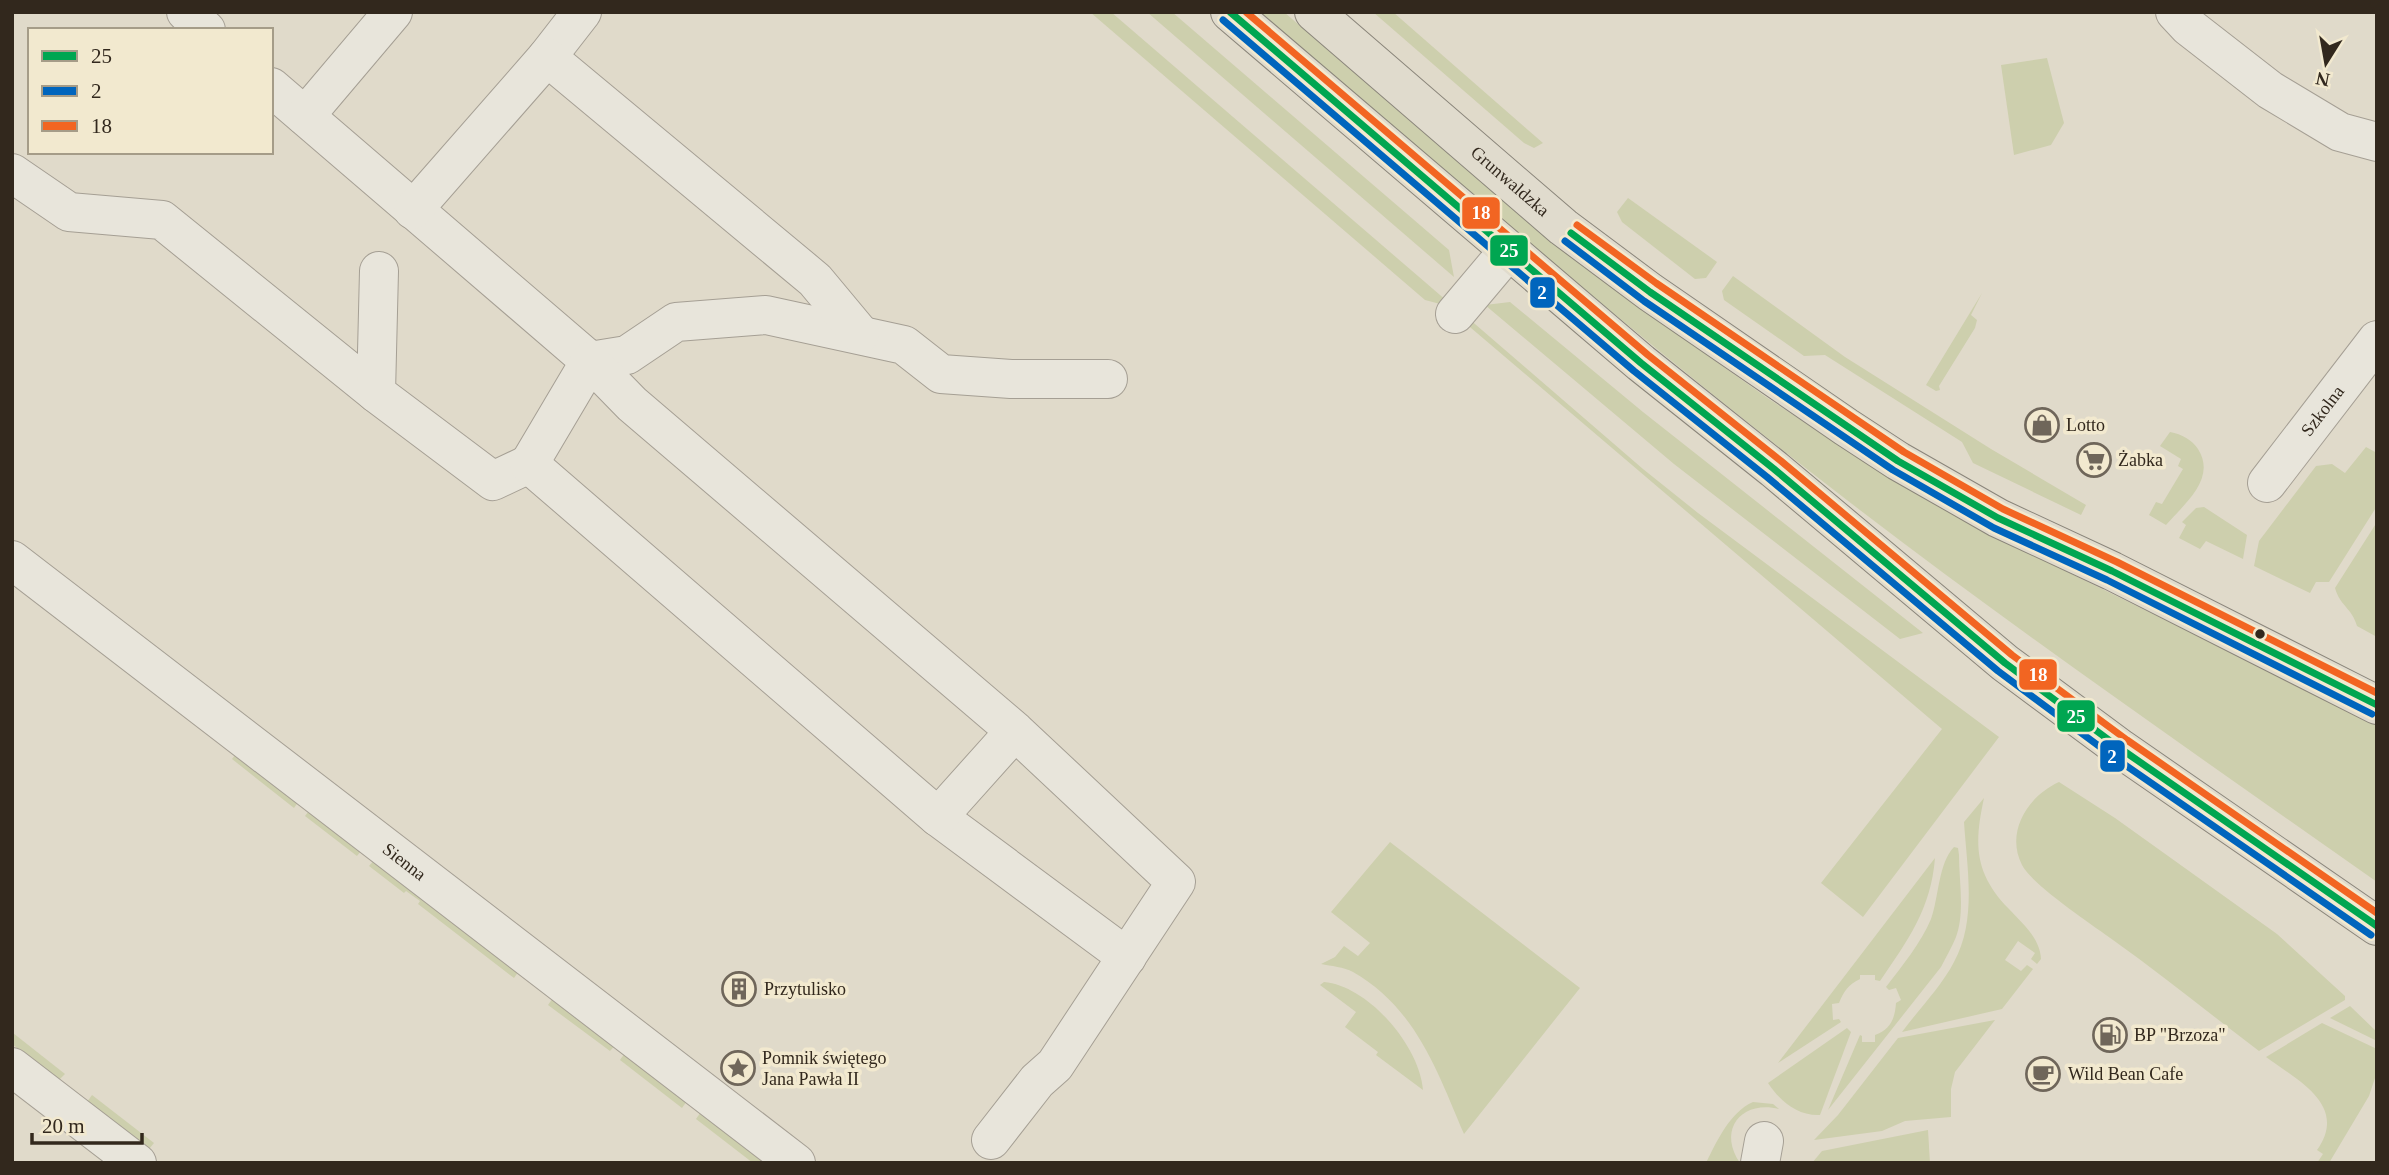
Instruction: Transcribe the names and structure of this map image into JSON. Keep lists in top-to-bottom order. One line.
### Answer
{"streets":{"main road":["Grunwaldzka"],"street":["Szkolna","Sienna"]},"places":{"shop":["Lotto"],"supermarket":["Żabka"],"building":["Przytulisko"],"fuel station":["BP \"Brzoza\""],"place":["Pomnik świętego Jana Pawła II"],"cafe":["Wild Bean Cafe"]},"lines":["transit line 25","transit line 18","transit line 2"],"legend":["25","2","18"],"scale_bar":"20 m","north":"bottom"}
